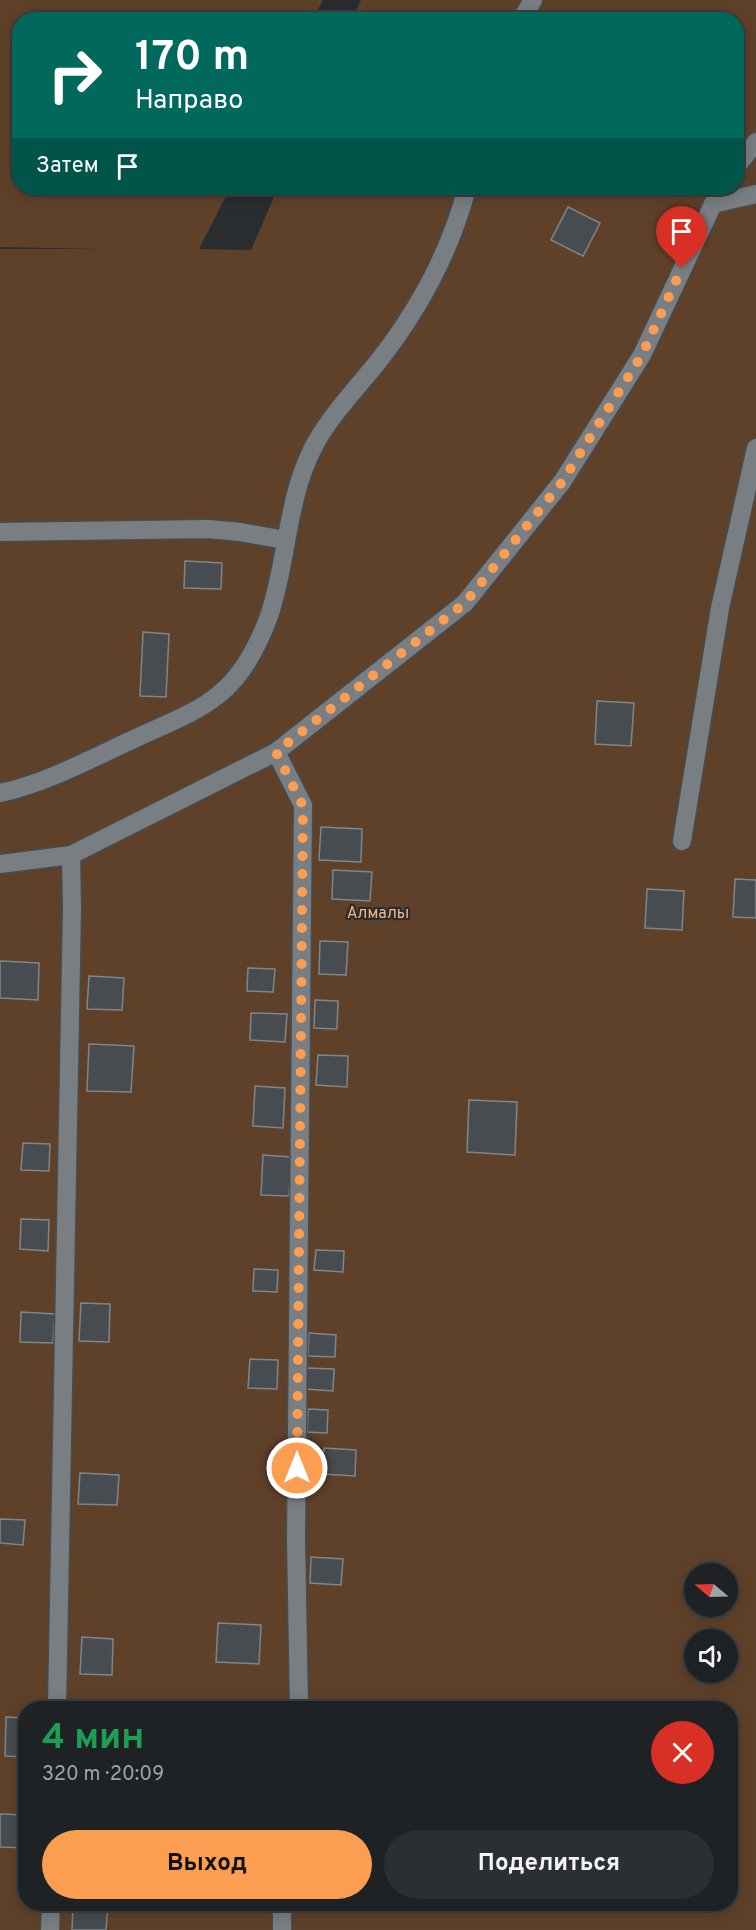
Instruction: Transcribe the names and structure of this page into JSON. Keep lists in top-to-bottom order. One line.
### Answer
{"parks":["Алмалы"],"north":"left","page":{"turn":["170 m","Направо"],"then":"Затем","heading":["4 мин","320 m · 20:09"],"buttons":["Выход","Поделиться"]}}
